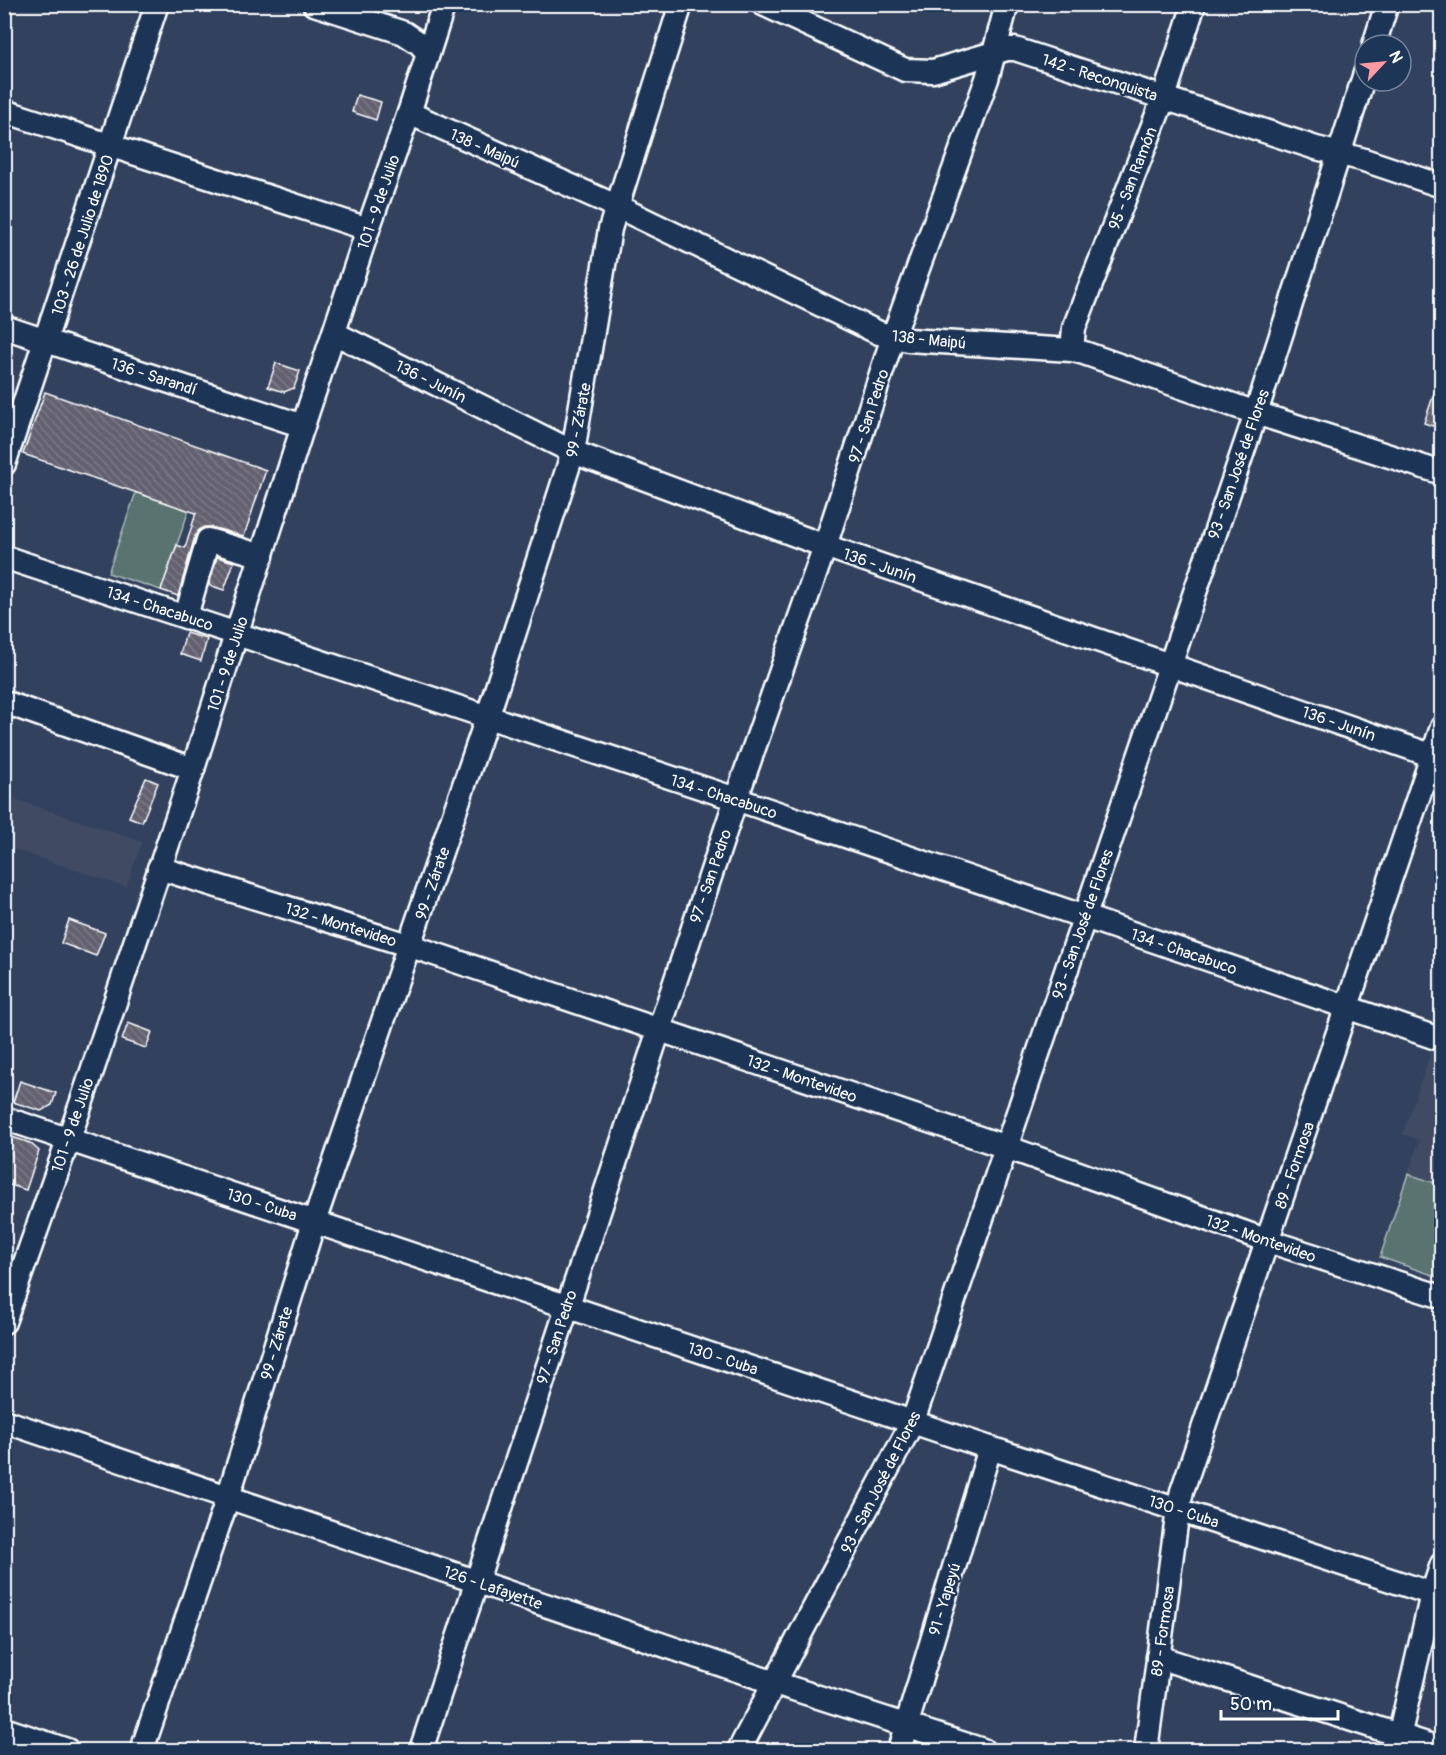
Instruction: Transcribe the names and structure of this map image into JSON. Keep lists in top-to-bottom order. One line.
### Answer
{"streets":{"street":["142 - Reconquista","138 - Maipú","95 - San Ramón","101 - 9 de Julio","103 - 26 de Julio de 1890","136 - Sarandí","136 - Junín","97 - San Pedro","99 - Zárate","93 - San José de Flores","134 - Chacabuco","132 - Montevideo","89 - Formosa","130 - Cuba","126 - Lafayette","91 - Yapeyú"]},"crossings":[["142 - Reconquista","95 - San Ramón"],["142 - Reconquista","97 - San Pedro"],["142 - Reconquista","93 - San José de Flores"],["138 - Maipú","95 - San Ramón"],["138 - Maipú","101 - 9 de Julio"],["138 - Maipú","97 - San Pedro"],["138 - Maipú","99 - Zárate"],["138 - Maipú","93 - San José de Flores"],["101 - 9 de Julio","136 - Sarandí"],["101 - 9 de Julio","136 - Junín"],["101 - 9 de Julio","134 - Chacabuco"],["101 - 9 de Julio","132 - Montevideo"],["101 - 9 de Julio","130 - Cuba"],["103 - 26 de Julio de 1890","136 - Sarandí"],["136 - Junín","97 - San Pedro"],["136 - Junín","99 - Zárate"],["136 - Junín","93 - San José de Flores"],["136 - Junín","89 - Formosa"],["97 - San Pedro","134 - Chacabuco"],["97 - San Pedro","132 - Montevideo"],["97 - San Pedro","130 - Cuba"],["97 - San Pedro","126 - Lafayette"],["99 - Zárate","134 - Chacabuco"],["99 - Zárate","132 - Montevideo"],["99 - Zárate","130 - Cuba"],["99 - Zárate","126 - Lafayette"],["93 - San José de Flores","134 - Chacabuco"],["93 - San José de Flores","132 - Montevideo"],["93 - San José de Flores","130 - Cuba"],["93 - San José de Flores","126 - Lafayette"],["134 - Chacabuco","89 - Formosa"],["132 - Montevideo","89 - Formosa"],["89 - Formosa","130 - Cuba"],["130 - Cuba","91 - Yapeyú"],["126 - Lafayette","91 - Yapeyú"]],"scale_bar":"50 m","north":"top right"}
